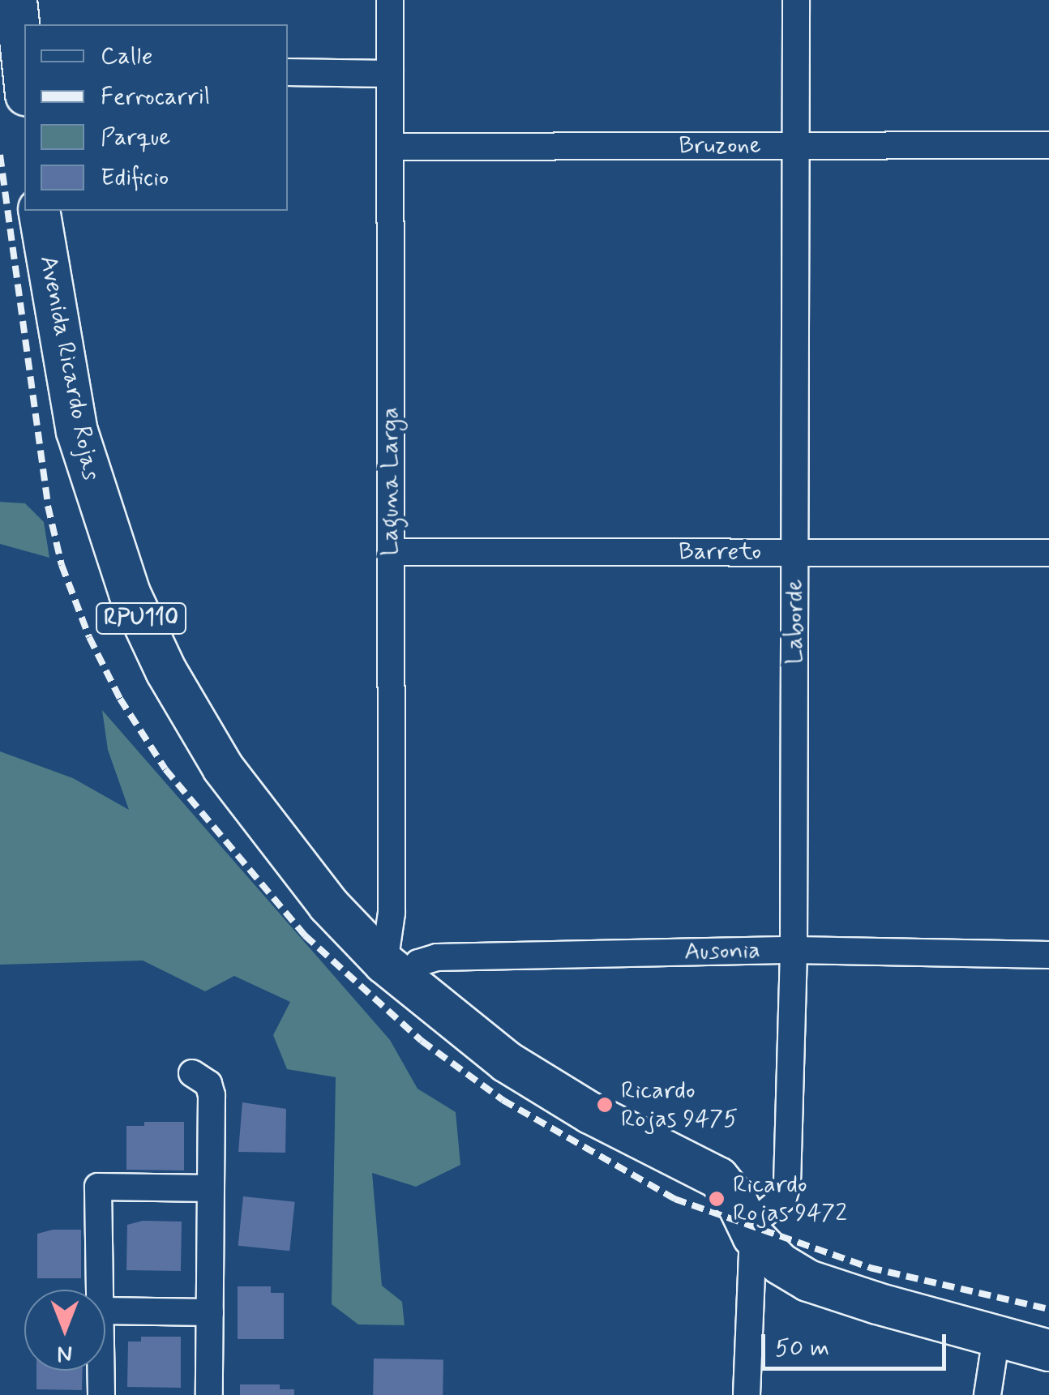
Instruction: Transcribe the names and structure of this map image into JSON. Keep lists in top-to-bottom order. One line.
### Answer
{"streets":{"main road":["Avenida Ricardo Rojas","RPU110"],"street":["Bruzone","Laguna Larga","Barreto","Laborde","Ausonia"]},"crossings":[["Bruzone","Laguna Larga"],["Bruzone","Laborde"],["Avenida Ricardo Rojas","Laguna Larga"],["Avenida Ricardo Rojas","Laborde"],["Avenida Ricardo Rojas","Ausonia"],["Laguna Larga","Barreto"],["Laguna Larga","Ausonia"],["Barreto","Laborde"],["Laborde","Ausonia"]],"places":["Ricardo Rojas 9475","Ricardo Rojas 9472"],"legend":["Calle","Ferrocarril","Parque","Edificio"],"scale_bar":"50 m","north":"bottom"}
